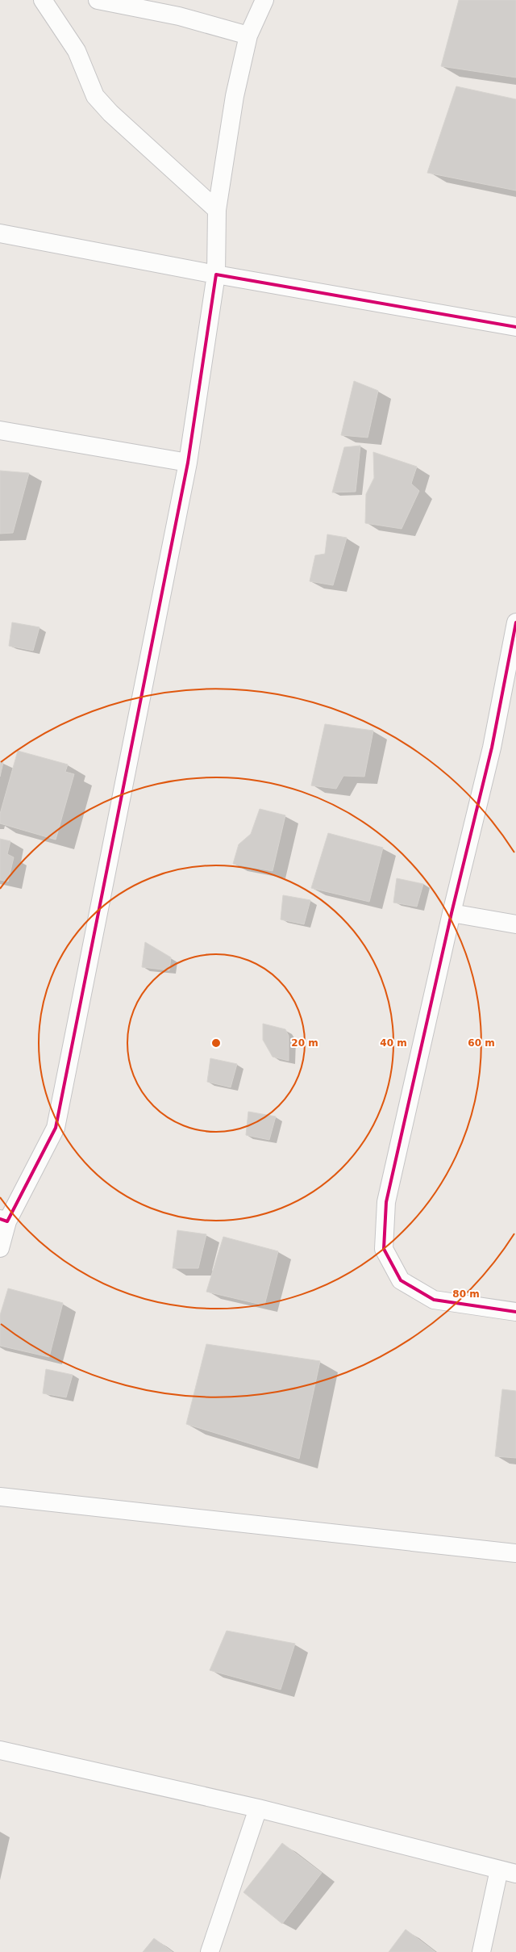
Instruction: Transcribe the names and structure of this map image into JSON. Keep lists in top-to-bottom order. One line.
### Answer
{"rings":["20 m","40 m","60 m","80 m"]}
